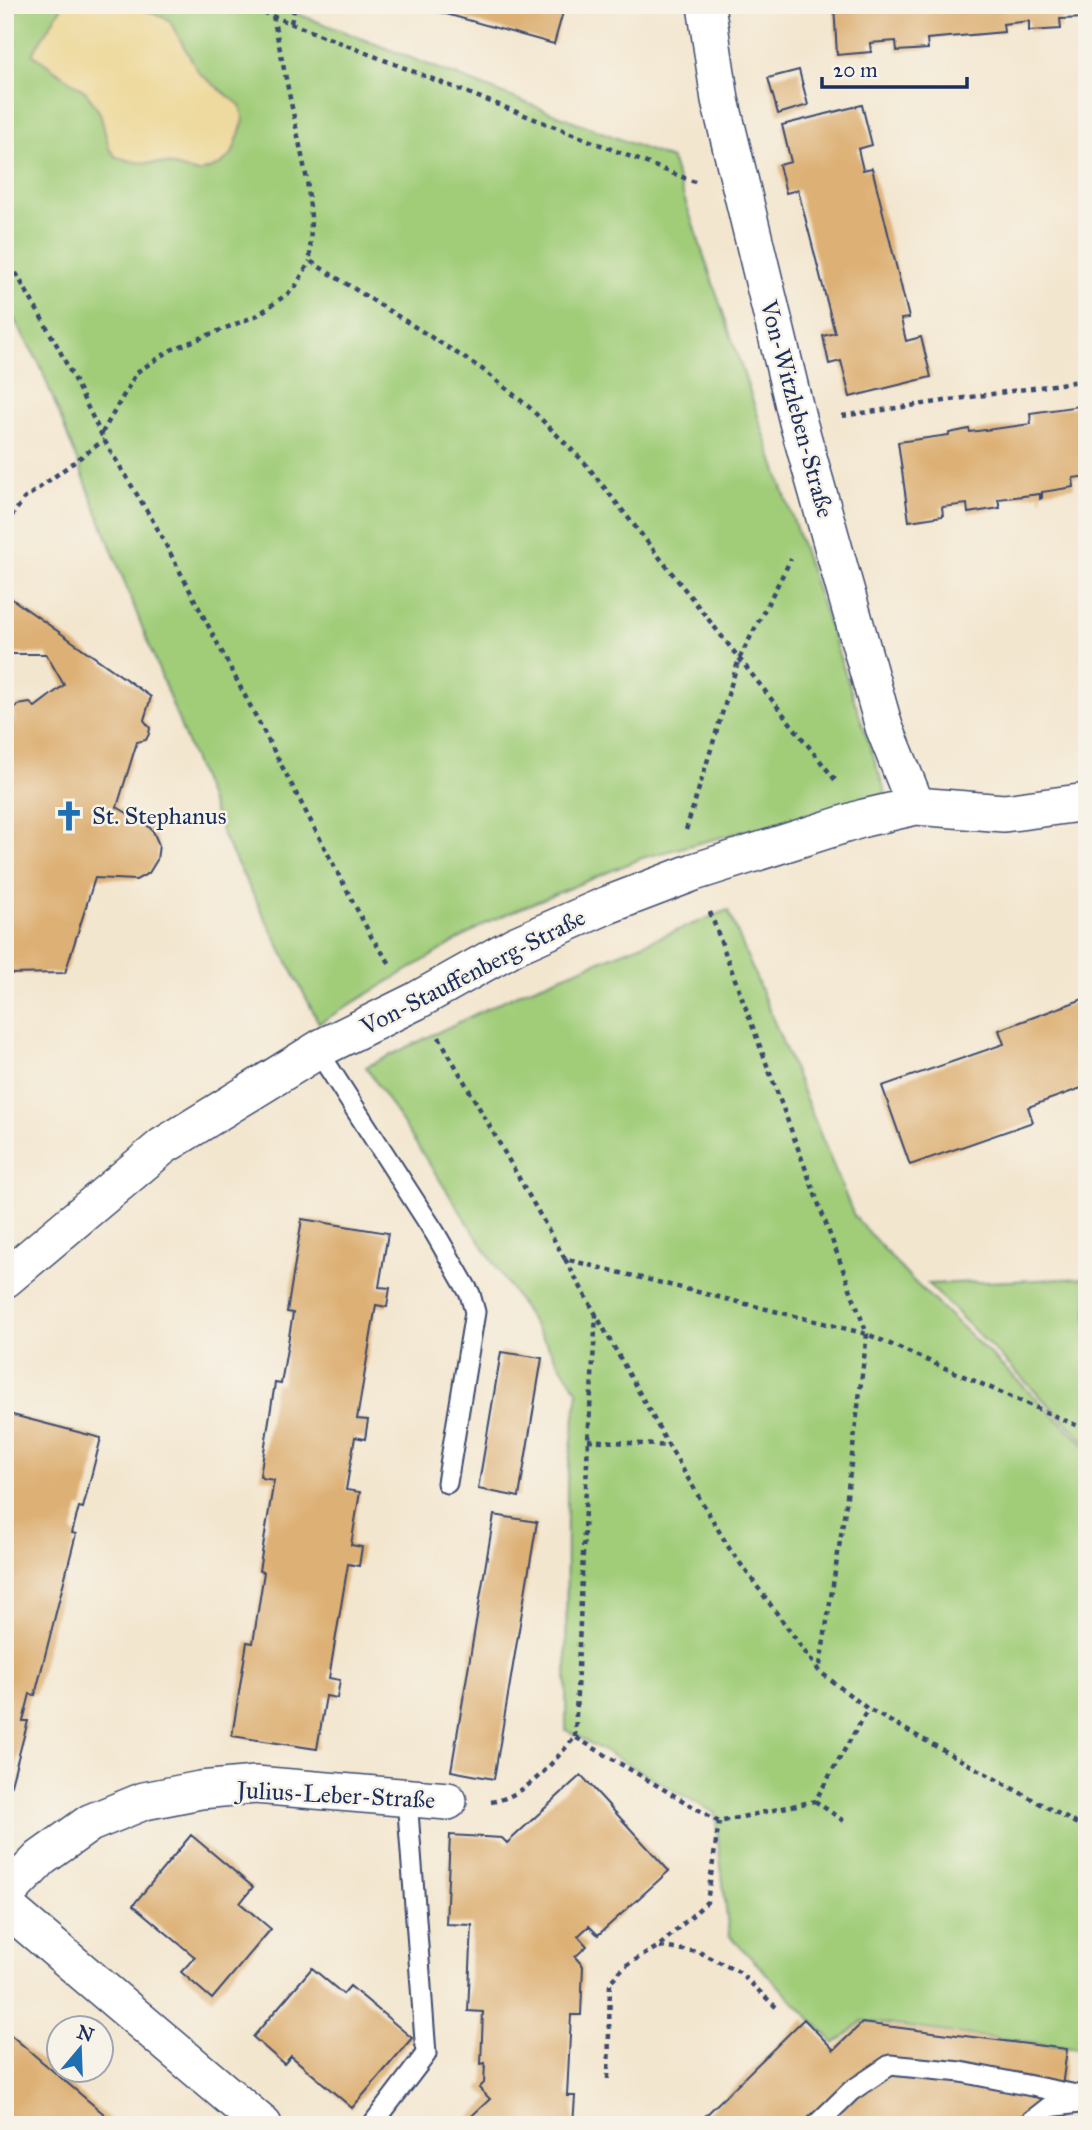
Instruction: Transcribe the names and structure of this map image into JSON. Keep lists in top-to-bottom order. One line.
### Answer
{"streets":{"street":["Von-Witzleben-Straße","Von-Stauffenberg-Straße","Julius-Leber-Straße"]},"crossings":[["Von-Witzleben-Straße","Von-Stauffenberg-Straße"]],"places":{"church":["St. Stephanus"]},"scale_bar":"20 m","north":"top"}
